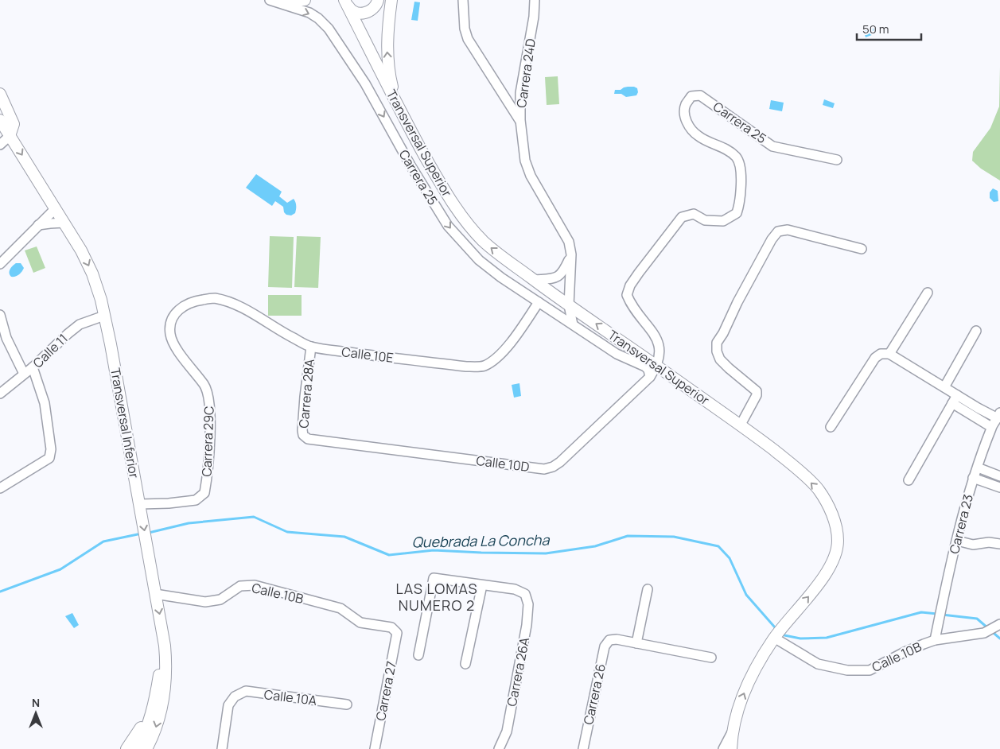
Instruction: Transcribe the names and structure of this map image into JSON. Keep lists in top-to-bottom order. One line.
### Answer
{"streets":{"main road":["Transversal Superior","Transversal Inferior"],"street":["Carrera 24D","Carrera 25","Calle 11","Calle 10E","Carrera 28A","Carrera 29C","Calle 10D","Carrera 23","Calle 10B","Carrera 26A","Carrera 27","Carrera 26","Calle 10A"]},"crossings":[["Carrera 24D","Carrera 25"],["Carrera 24D","Transversal Superior"],["Carrera 25","Transversal Superior"],["Carrera 25","Calle 10E"],["Carrera 25","Calle 10D"],["Transversal Superior","Calle 10D"],["Transversal Superior","Calle 10B"],["Calle 11","Transversal Inferior"],["Calle 10E","Carrera 28A"],["Calle 10E","Carrera 29C"],["Carrera 28A","Calle 10D"],["Transversal Inferior","Carrera 29C"],["Transversal Inferior","Calle 10B"],["Carrera 23","Calle 10B"],["Calle 10B","Carrera 27"]],"one_way":["Carrera 25","Transversal Superior","Transversal Inferior"],"districts":["LAS LOMAS NUMERO 2"],"water":["Quebrada La Concha"],"scale_bar":"50 m","north":"top"}
